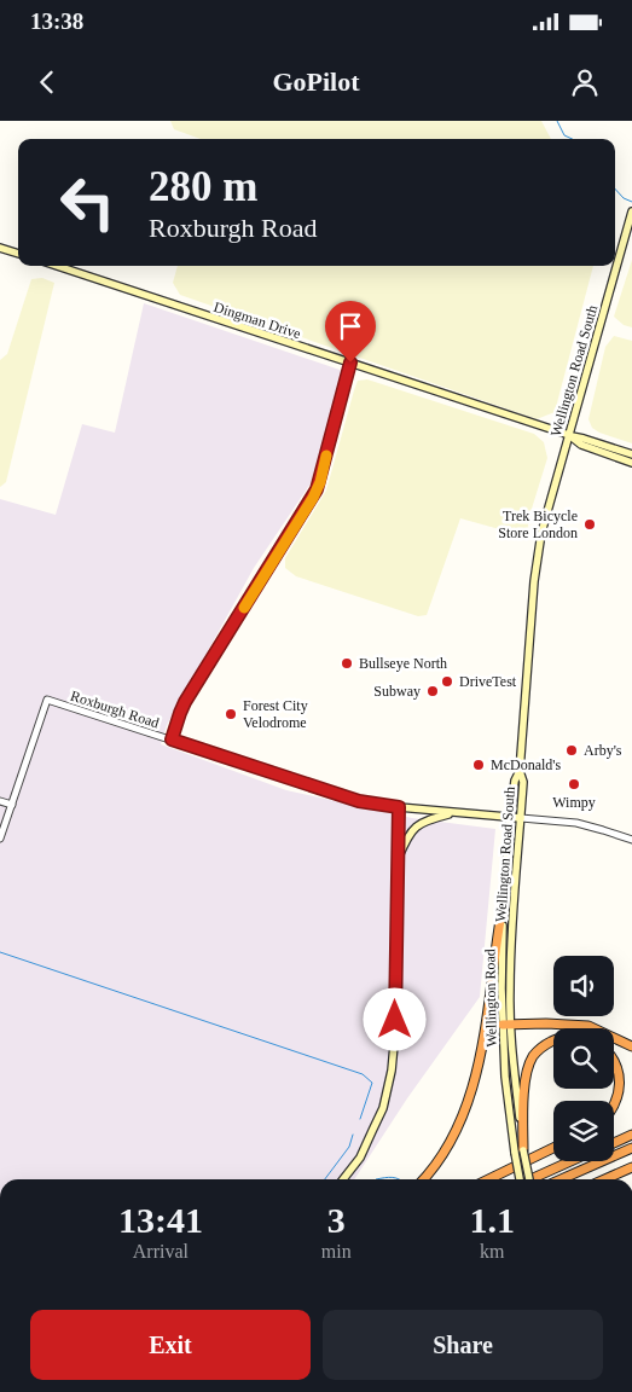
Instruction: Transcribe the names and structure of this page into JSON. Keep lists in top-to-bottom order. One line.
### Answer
{"streets":{"main road":["Dingman Drive","Wellington Road South","Roxburgh Road","Wellington Road"]},"crossings":[["Dingman Drive","Wellington Road South"],["Wellington Road South","Roxburgh Road"],["Wellington Road South","Wellington Road"],["Roxburgh Road","Wellington Road"]],"places":["Trek Bicycle Store London","Bullseye North","DriveTest","Subway","Forest City Velodrome","Arby's","McDonald's","Wimpy"],"page":{"status":"13:38","header":"GoPilot","turn":["280 m","Roxburgh Road"],"eta":["13:41","Arrival","3","min","1.1","km"],"buttons":["Exit","Share"]}}
